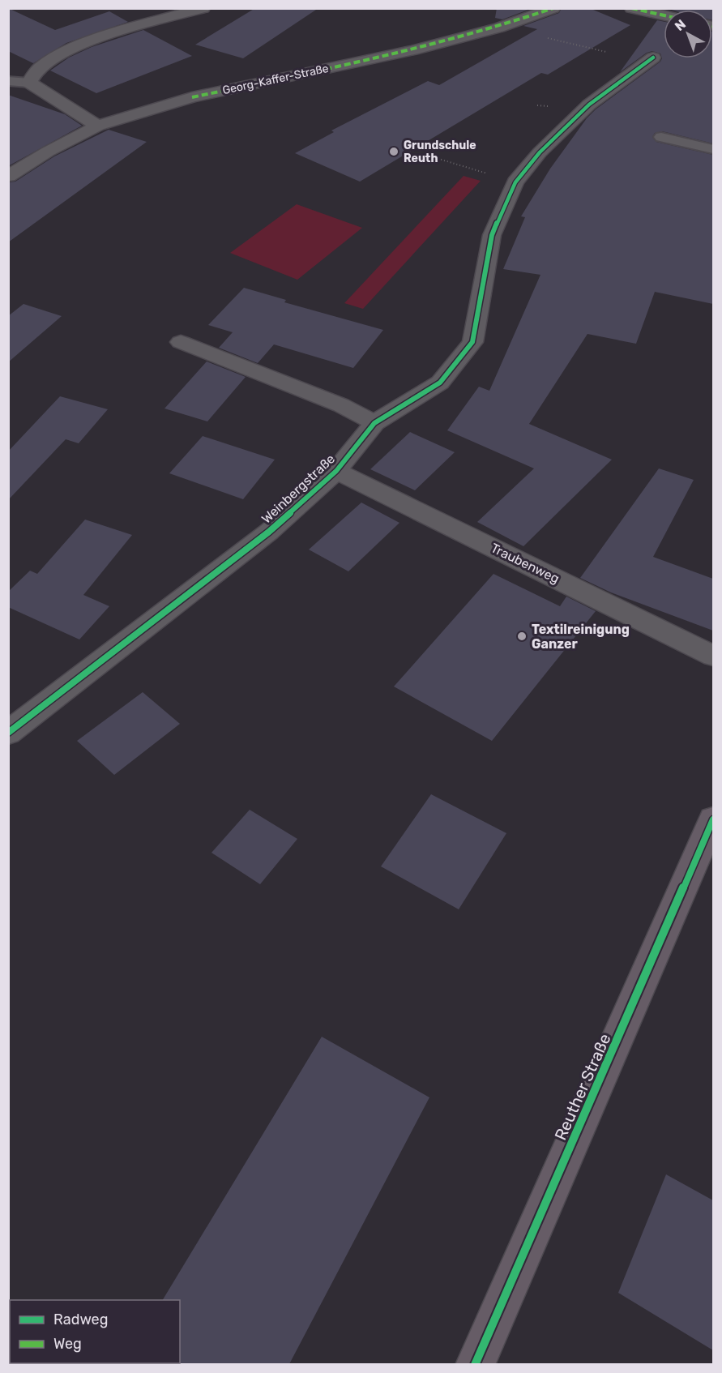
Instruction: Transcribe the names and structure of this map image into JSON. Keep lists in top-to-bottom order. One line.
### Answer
{"streets":{"main road":["Reuther Straße"],"street":["Georg-Kaffer-Straße","Weinbergstraße","Traubenweg"]},"crossings":[["Weinbergstraße","Traubenweg"]],"places":["Grundschule Reuth","Textilreinigung Ganzer"],"legend":["Radweg","Weg"],"north":"top left"}
